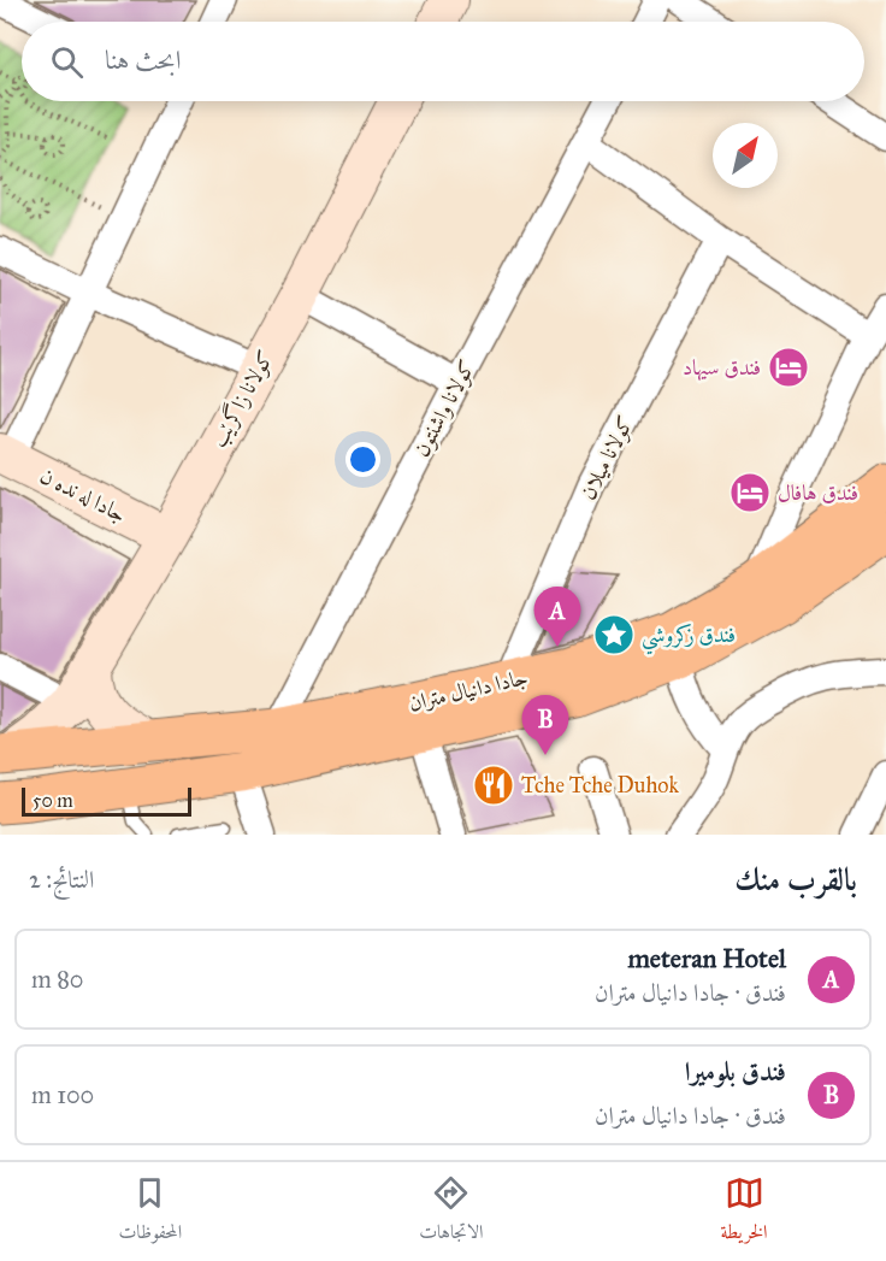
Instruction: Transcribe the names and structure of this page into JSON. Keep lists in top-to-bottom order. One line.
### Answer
{"streets":{"main road":["جادا دانيال متران"],"street":["كولانا زاگرێب","كولانا واشنتون","كولانا ميلان","جادا له نده ن"]},"crossings":[["كولانا زاگرێب","جادا له نده ن"],["كولانا زاگرێب","جادا دانيال متران"],["كولانا واشنتون","جادا دانيال متران"],["كولانا ميلان","جادا دانيال متران"]],"places":{"hotel":["فندق سيهاد","فندق هافال"],"place":["فندق زكروشي"],"restaurant":["Tche Tche Duhok"]},"scale_bar":"50 m","north":"top right","page":{"search":"ابحث هنا","pins":["A","B"],"scale":"50 m","heading":["بالقرب منك","النتائج: 2"],"list":[{"mark":"A","name":"meteran Hotel","note":"فندق · جادا دانيال متران","value":"80 m"},{"mark":"B","name":"فندق بلوميرا","note":"فندق · جادا دانيال متران","value":"100 m"}],"nav":["الخريطة","الاتجاهات","المحفوظات"]}}
